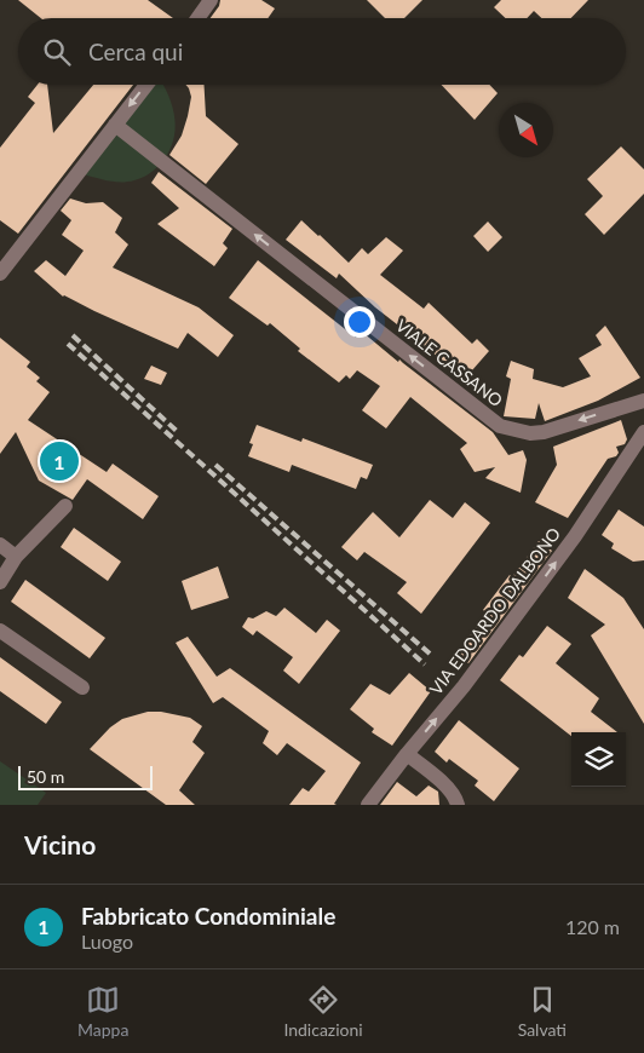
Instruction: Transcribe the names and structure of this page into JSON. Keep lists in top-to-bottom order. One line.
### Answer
{"streets":{"street":["VIALE CASSANO","VIA EDOARDO DALBONO"]},"one_way":["VIALE CASSANO","VIA EDOARDO DALBONO"],"scale_bar":"50 m","north":"bottom right","page":{"search":"Cerca qui","pins":"1","scale":"50 m","heading":"Vicino","list":[{"mark":"1","name":"Fabbricato Condominiale","note":"Luogo","value":"120 m"}],"nav":["Mappa","Indicazioni","Salvati"]}}
